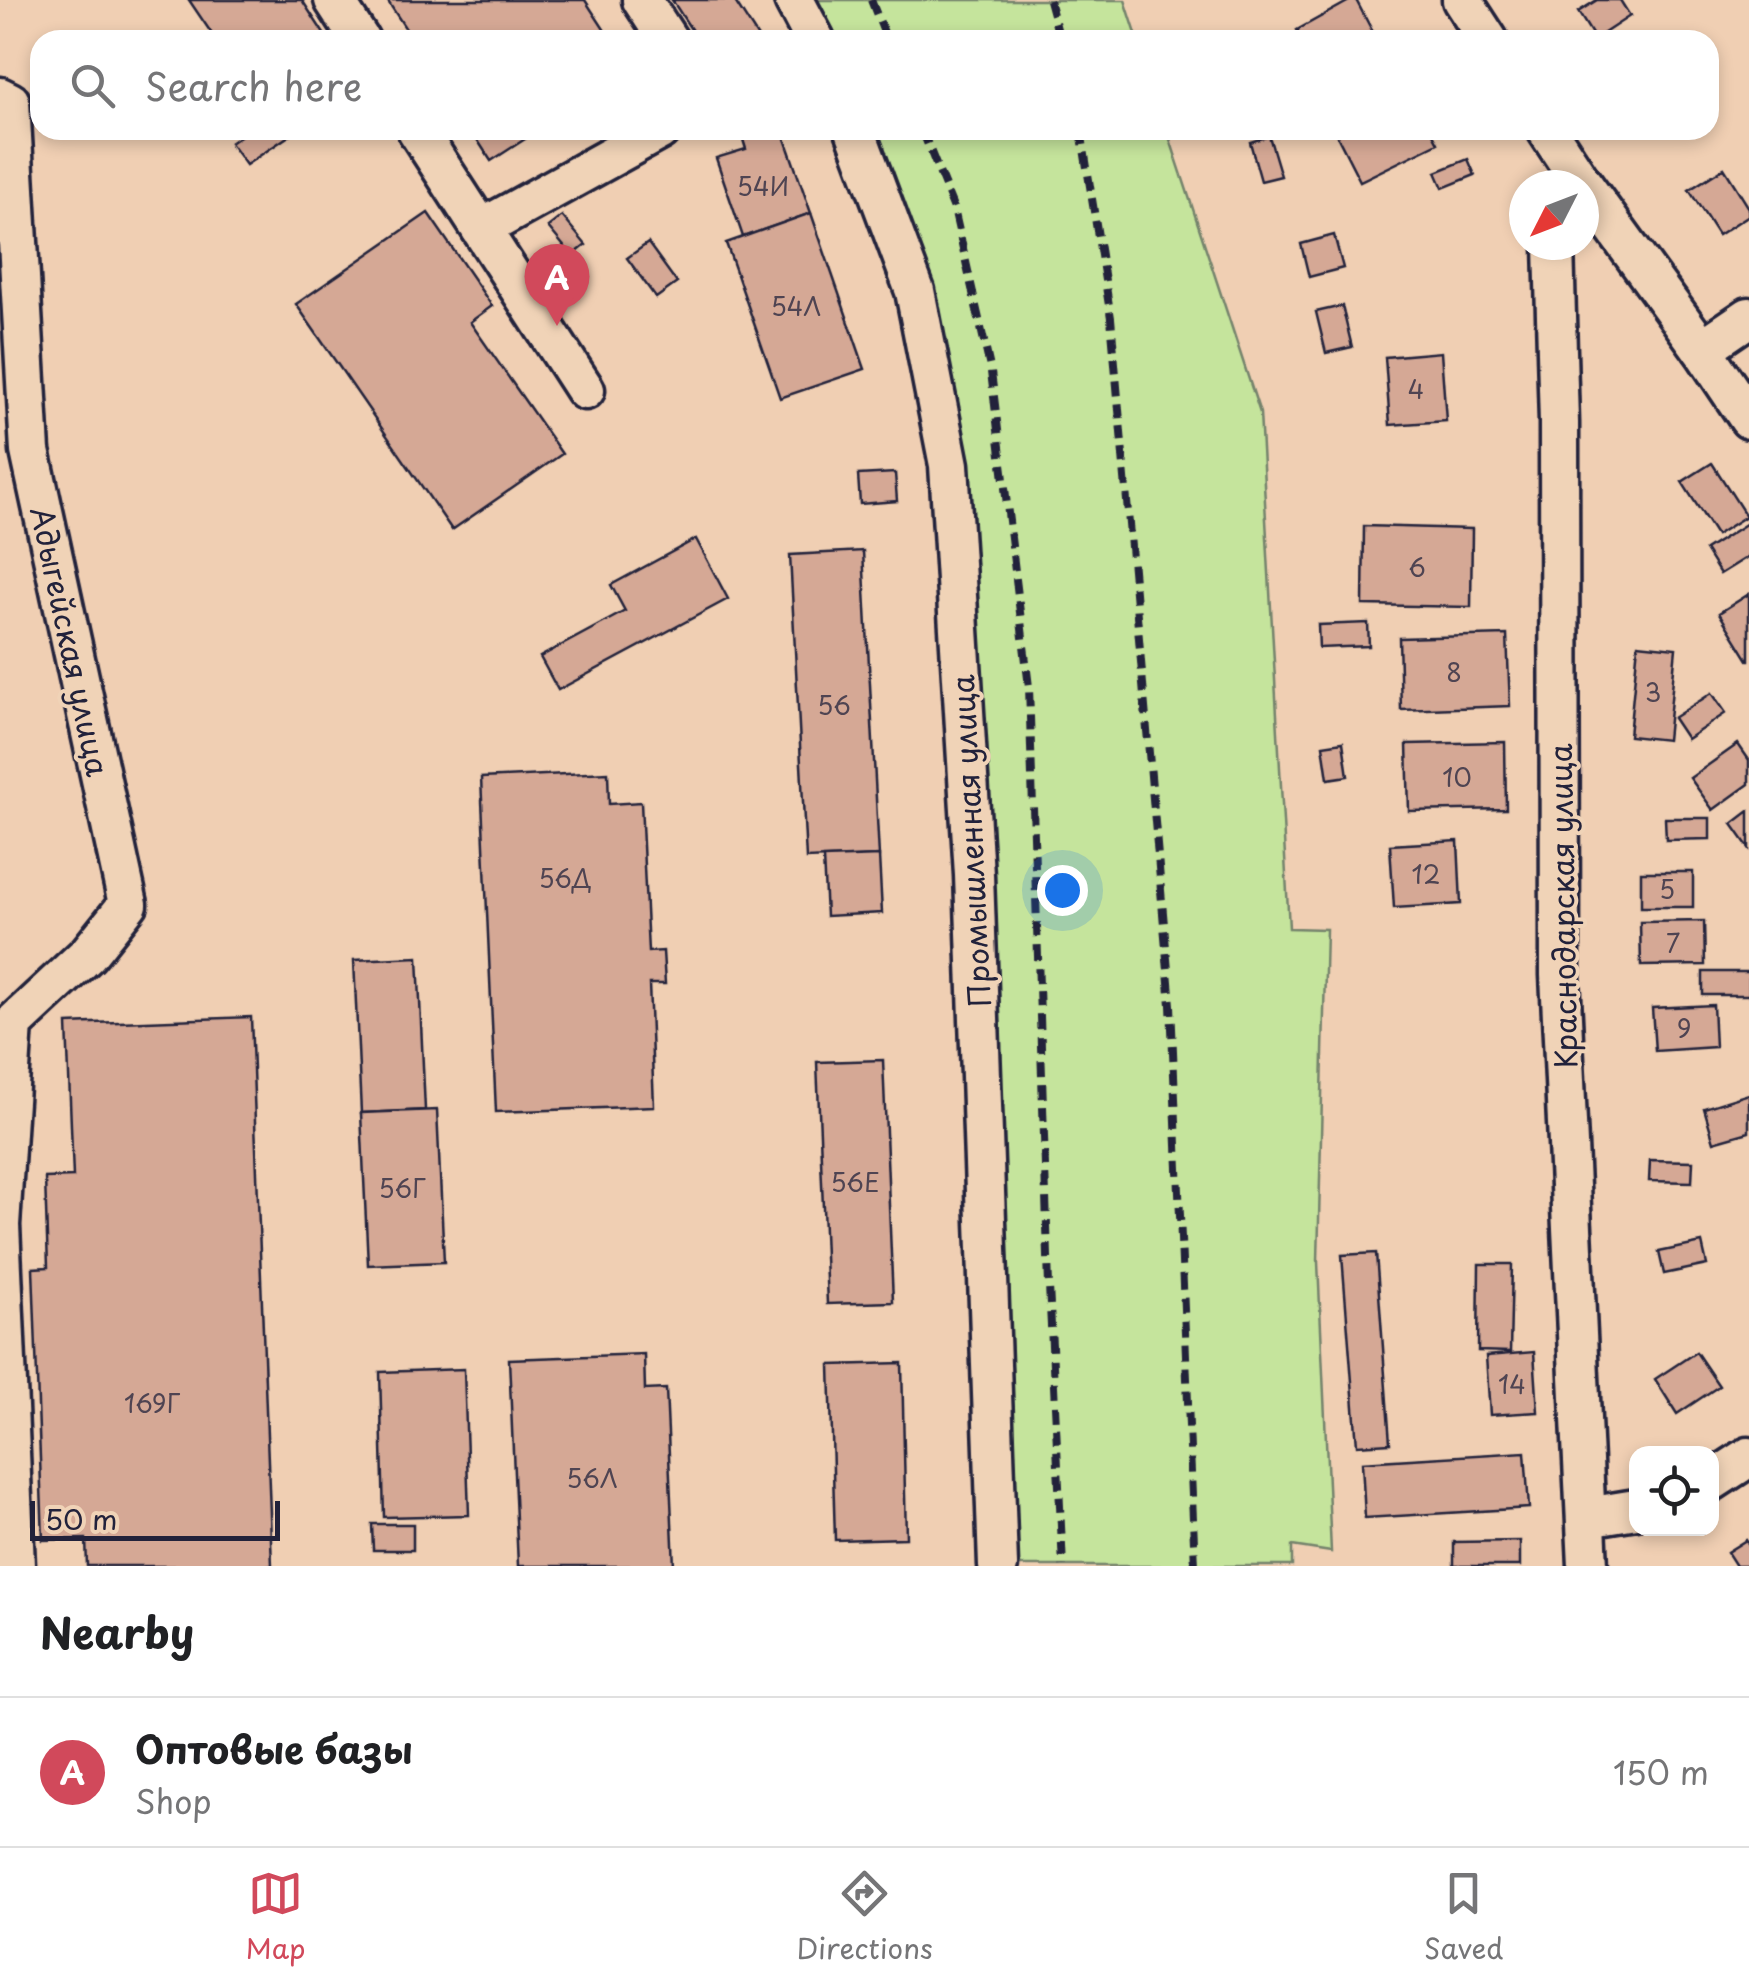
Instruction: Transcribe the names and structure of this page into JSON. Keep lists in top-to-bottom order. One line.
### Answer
{"streets":{"street":["Адыгейская улица","Промышленная улица","Краснодарская улица"]},"house_numbers":["54И","54Л","4","6","8","3","56","10","12","56Д","5","7","9","56Е","56Г","14","169Г","56Л"],"scale_bar":"50 m","north":"bottom left","page":{"search":"Search here","pins":"A","scale":"50 m","heading":"Nearby","list":[{"mark":"A","name":"Оптовые базы","note":"Shop","value":"150 m"}],"nav":["Map","Directions","Saved"]}}
